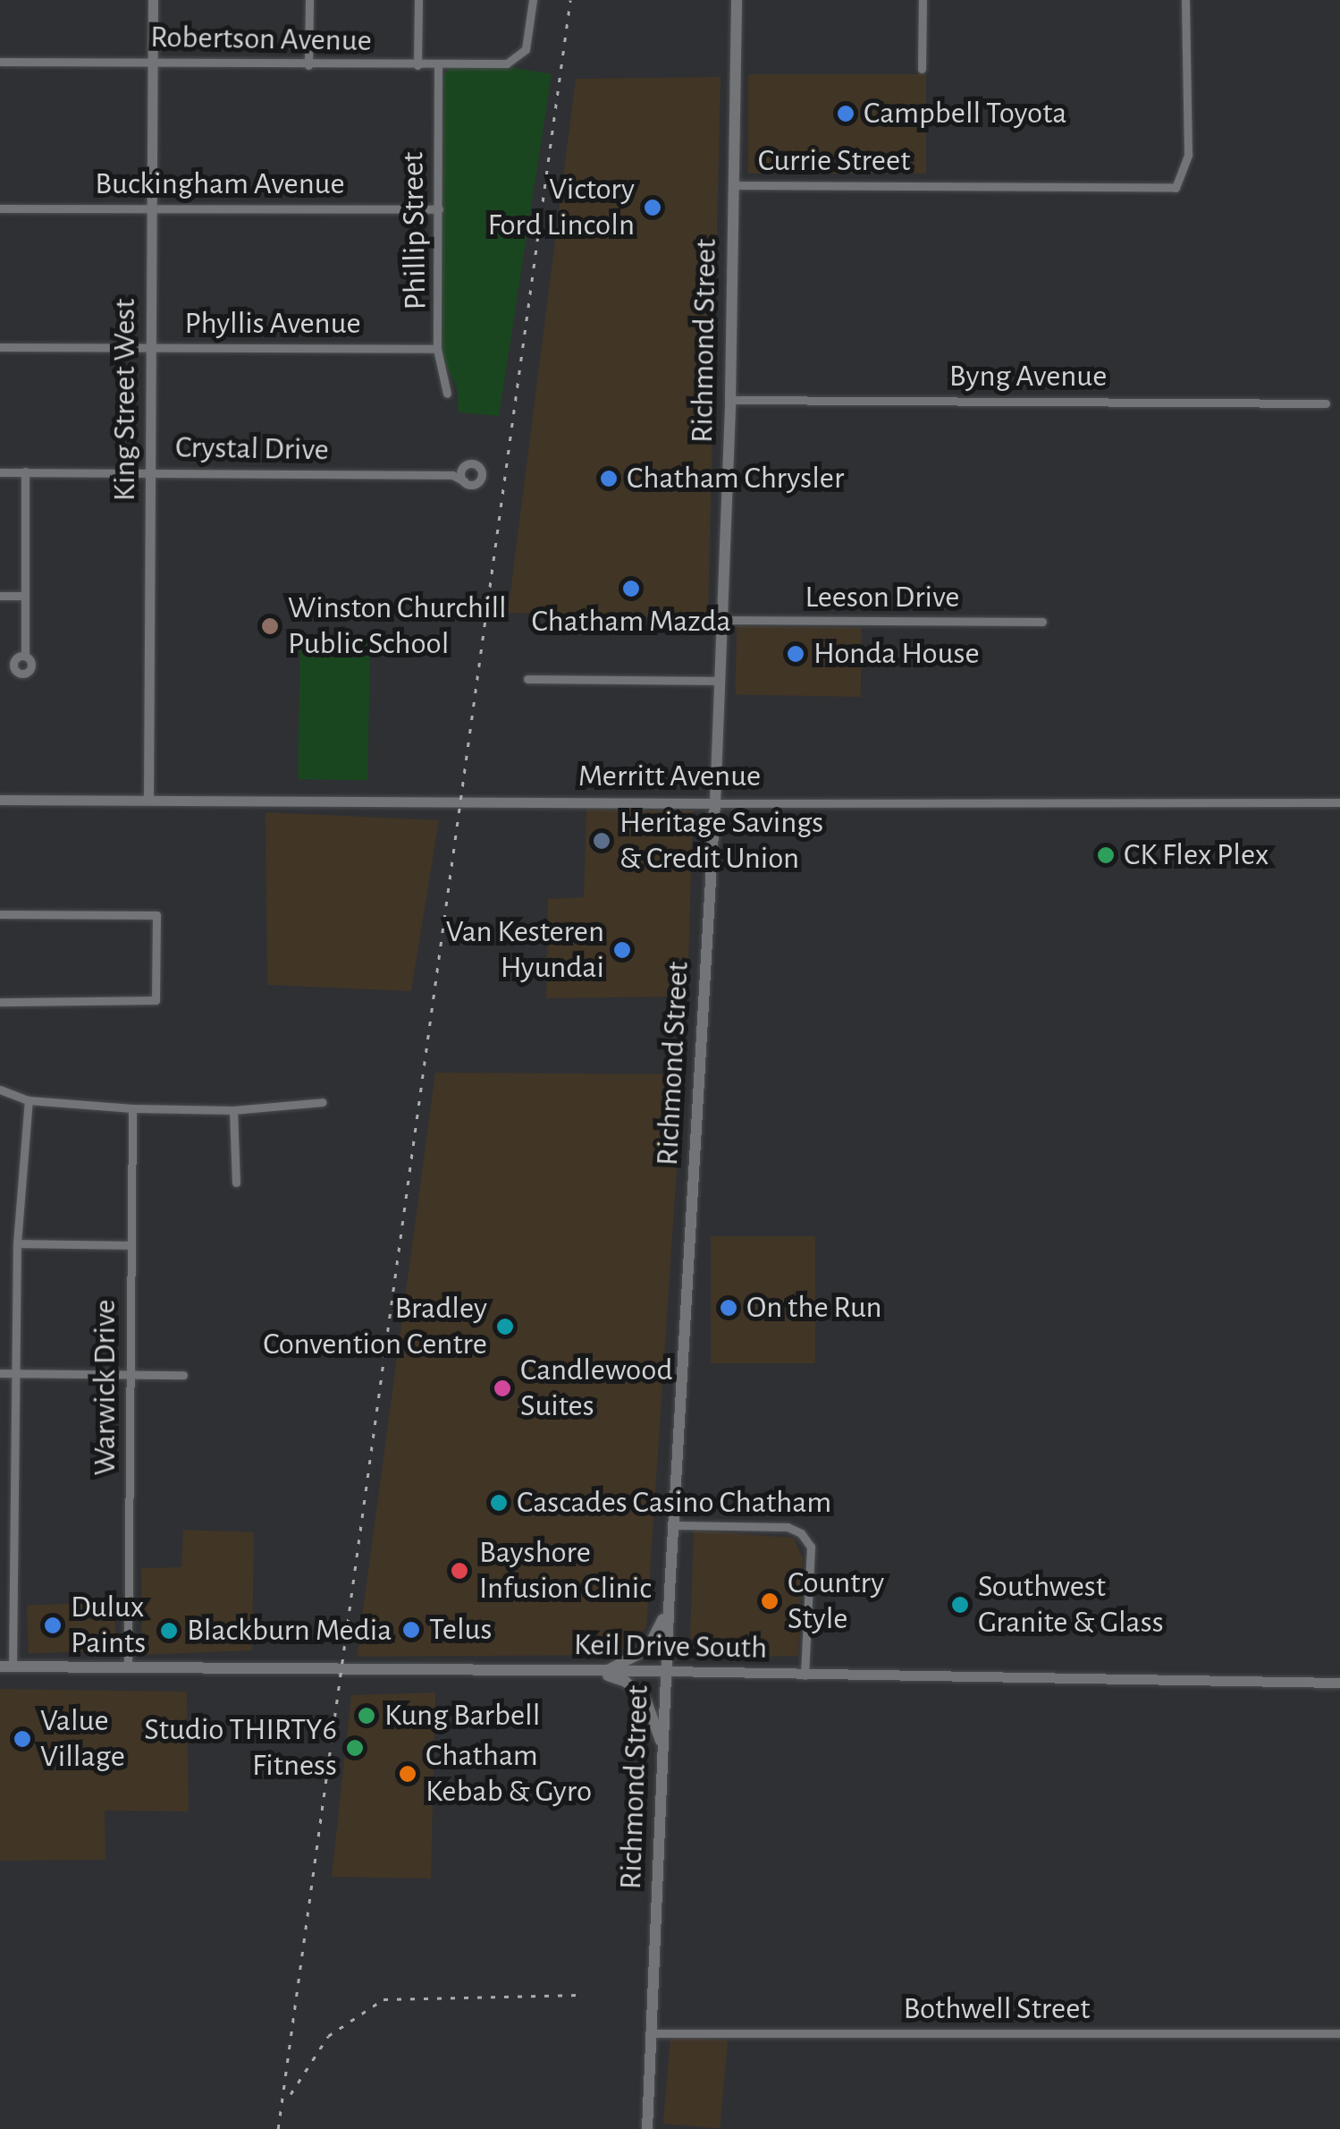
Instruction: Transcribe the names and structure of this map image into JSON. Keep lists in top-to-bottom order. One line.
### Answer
{"streets":{"main road":["Richmond Street","Keil Drive South"],"street":["Robertson Avenue","Currie Street","Buckingham Avenue","Phillip Street","Phyllis Avenue","Byng Avenue","King Street West","Crystal Drive","Leeson Drive","Merritt Avenue","Warwick Drive","Bothwell Street"]},"crossings":[["Robertson Avenue","Phillip Street"],["Robertson Avenue","King Street West"],["Currie Street","Richmond Street"],["Buckingham Avenue","Phillip Street"],["Buckingham Avenue","King Street West"],["Phillip Street","Phyllis Avenue"],["Phyllis Avenue","King Street West"],["Richmond Street","Byng Avenue"],["Richmond Street","Leeson Drive"],["Richmond Street","Merritt Avenue"],["Richmond Street","Keil Drive South"],["Richmond Street","Bothwell Street"],["King Street West","Crystal Drive"],["King Street West","Merritt Avenue"],["Warwick Drive","Keil Drive South"]],"places":["Campbell Toyota","Victory Ford Lincoln","Chatham Chrysler","Chatham Mazda","Winston Churchill Public School","Honda House","Heritage Savings & Credit Union","CK Flex Plex","Van Kesteren Hyundai","On the Run","Bradley Convention Centre","Candlewood Suites","Cascades Casino Chatham","Bayshore Infusion Clinic","Country Style","Southwest Granite & Glass","Dulux Paints","Telus","Blackburn Media","Kung Barbell","Value Village","Studio THIRTY6 Fitness","Chatham Kebab & Gyro"]}
